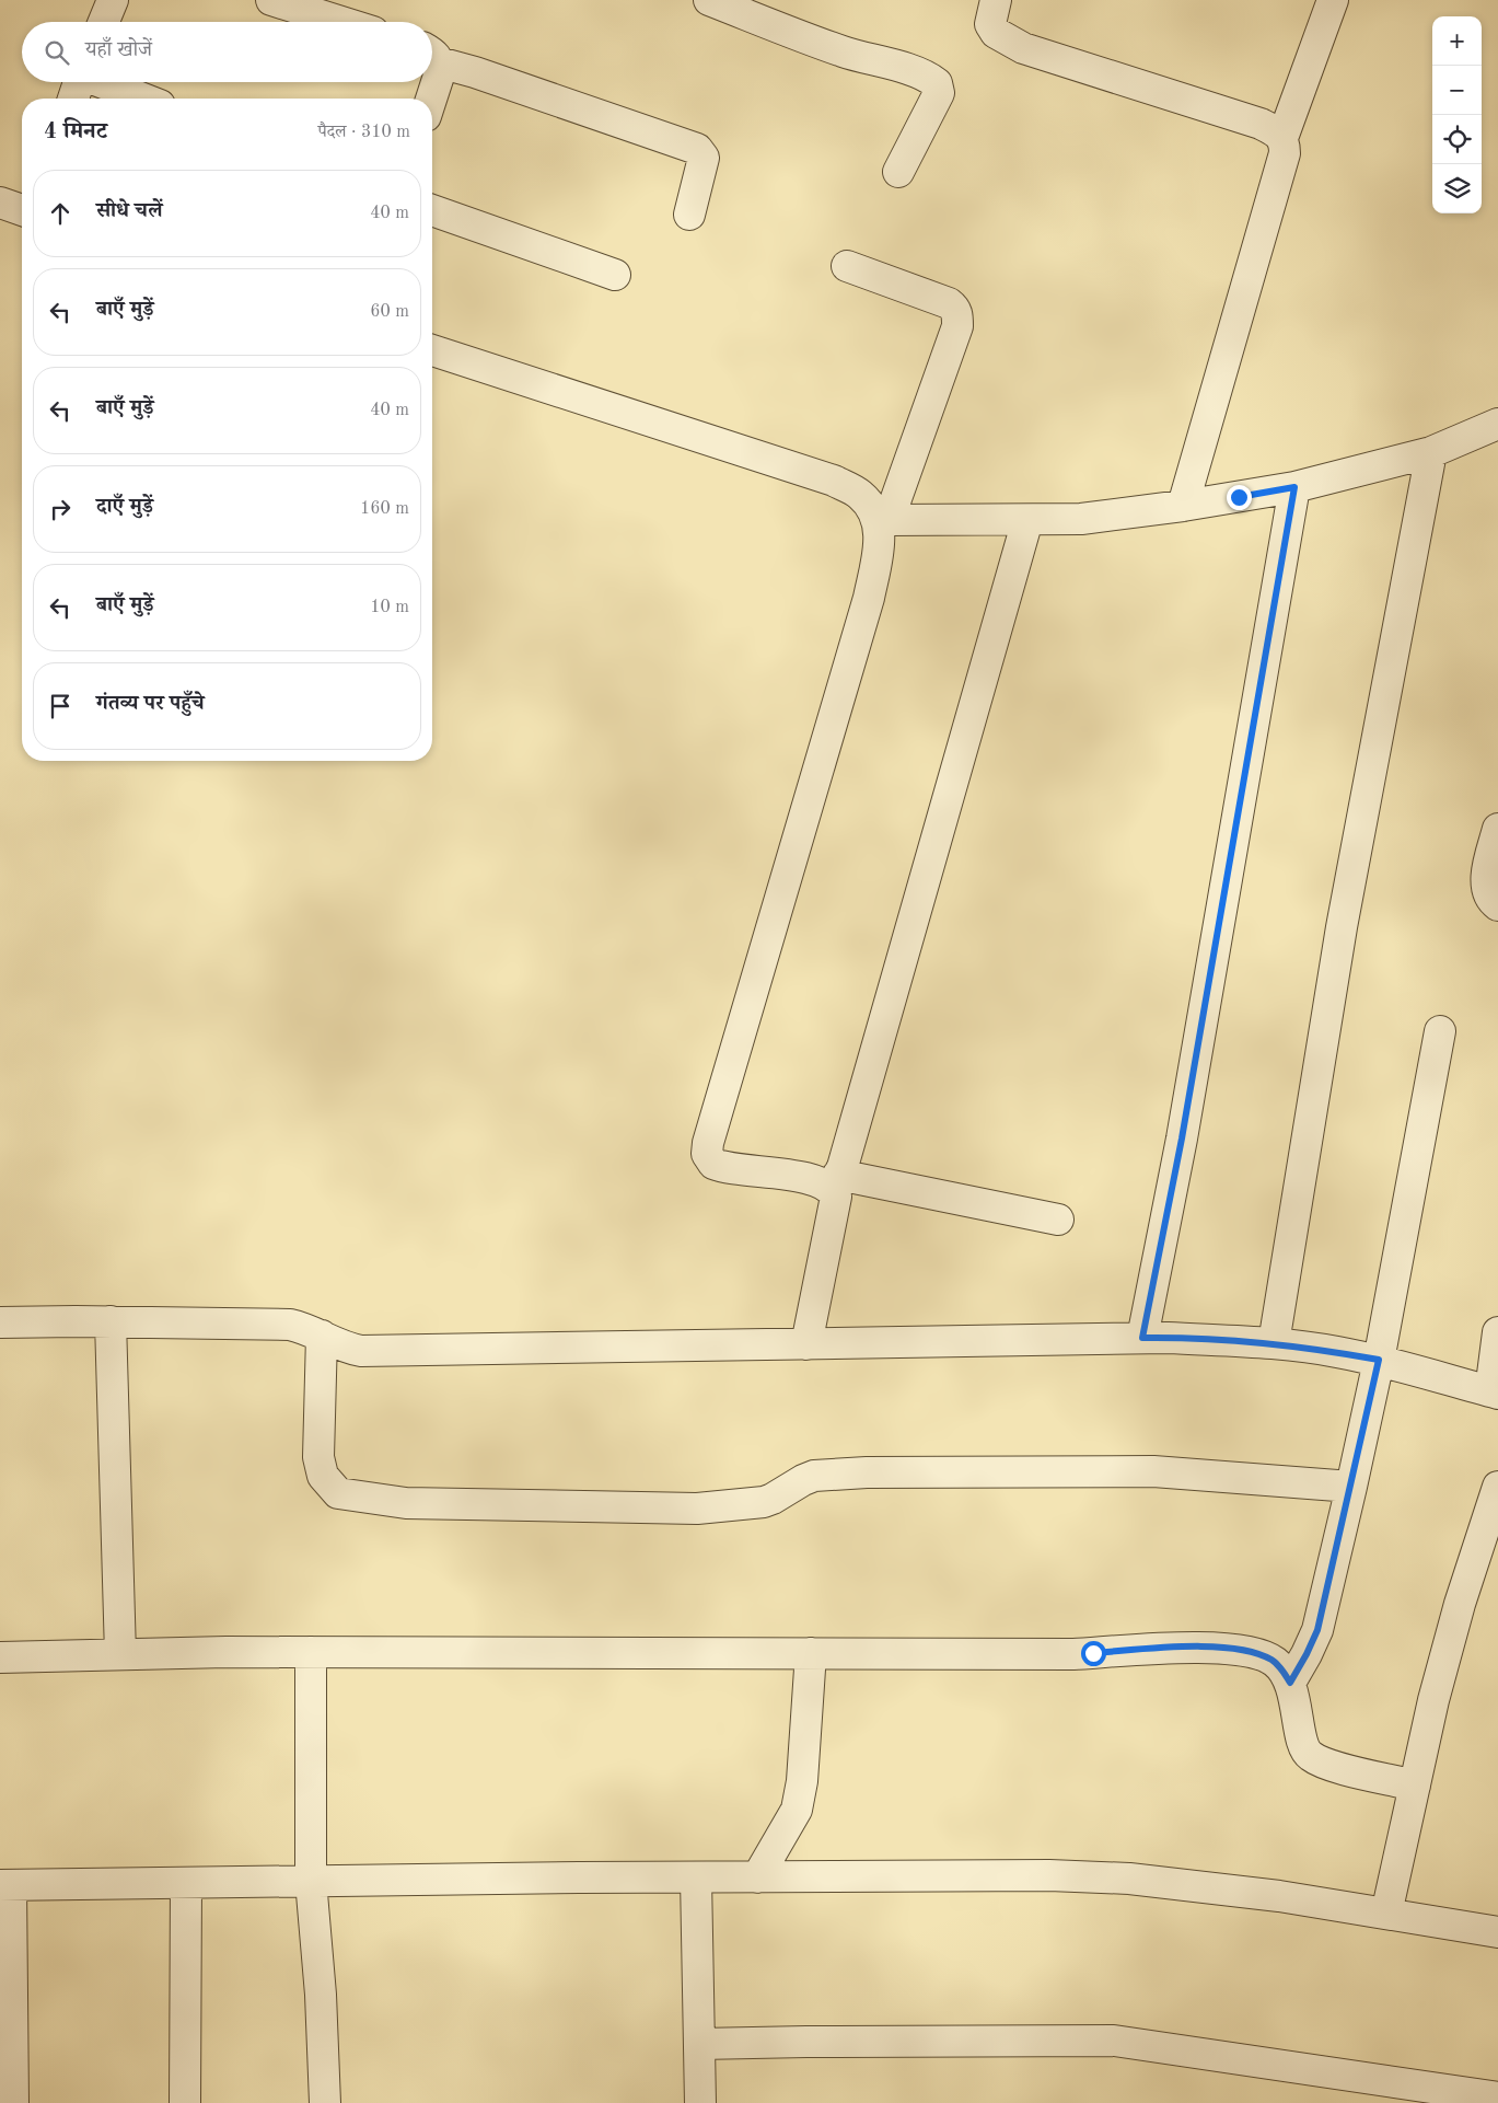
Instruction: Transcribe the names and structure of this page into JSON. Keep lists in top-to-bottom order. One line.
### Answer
{"page":{"map_buttons":["+","−"],"search":"यहाँ खोजें","heading":["4 मिनट","पैदल · 310 m"],"list":[["सीधे चलें","40 m"],["बाएँ मुड़ें","60 m"],["बाएँ मुड़ें","40 m"],["दाएँ मुड़ें","160 m"],["बाएँ मुड़ें","10 m"],"गंतव्य पर पहुँचे"]}}
